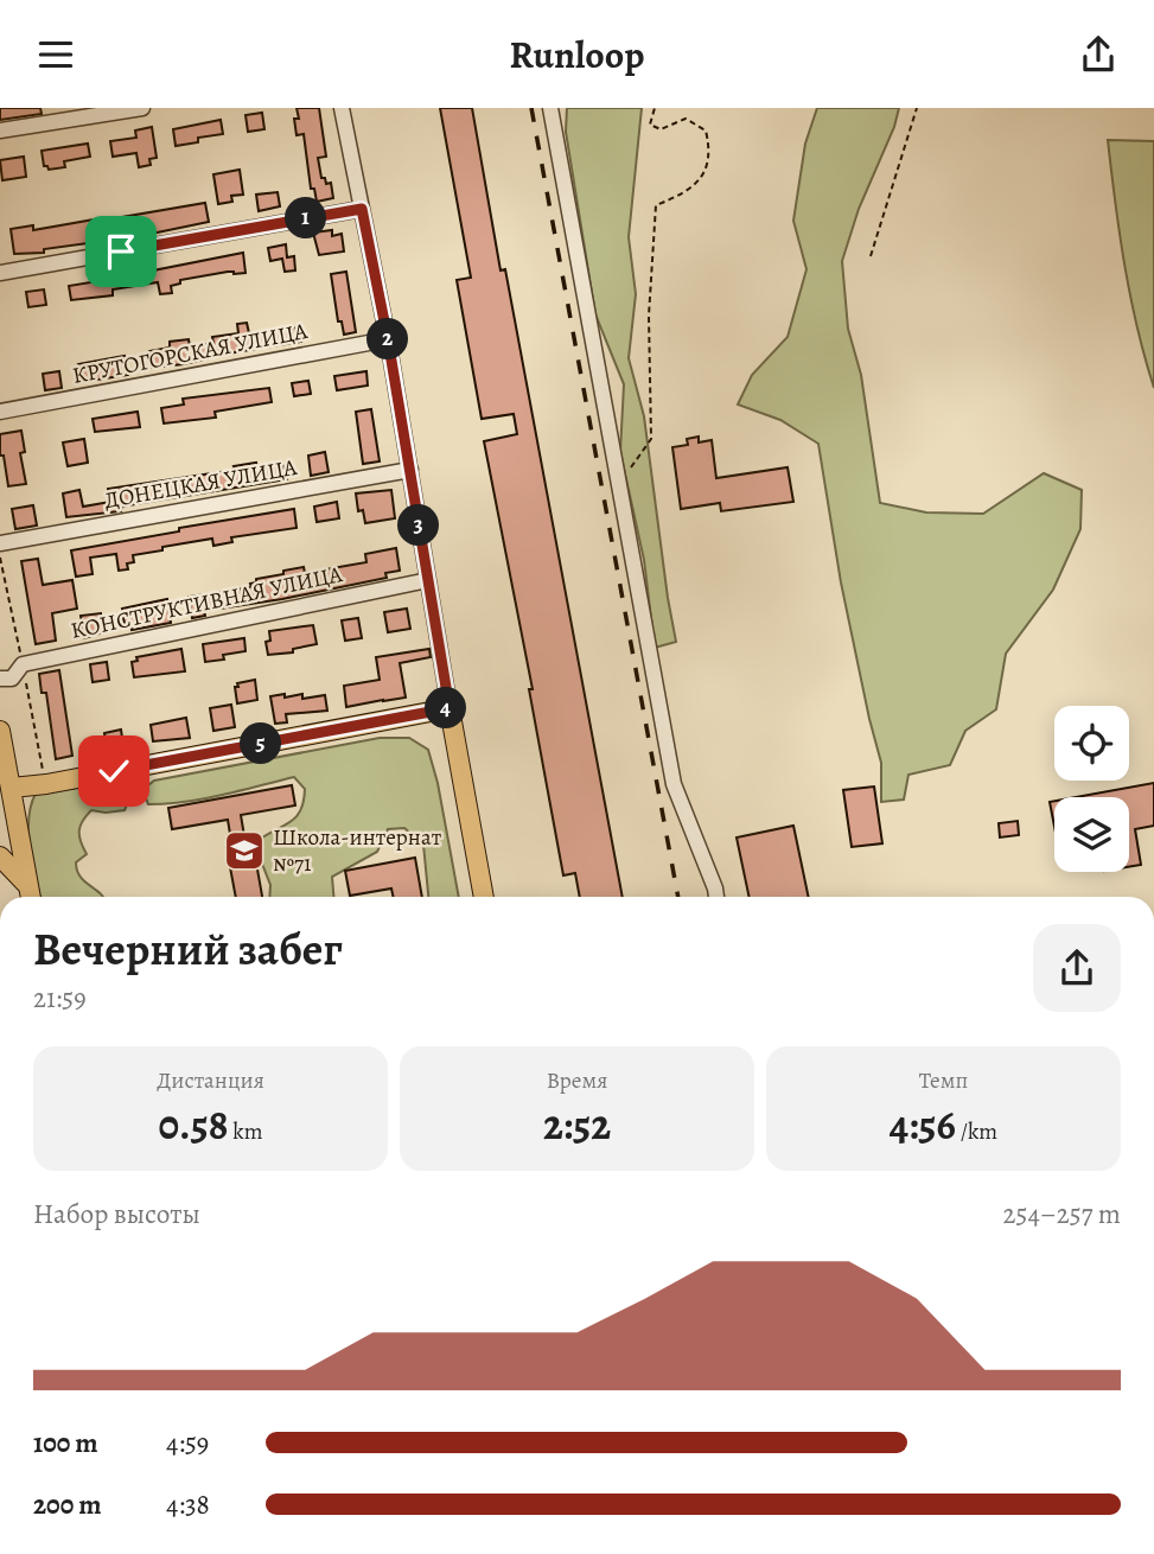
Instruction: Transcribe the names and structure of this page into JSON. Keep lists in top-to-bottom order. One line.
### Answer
{"streets":{"street":["КРУТОГОРСКАЯ УЛИЦА","ДОНЕЦКАЯ УЛИЦА","КОНСТРУКТИВНАЯ УЛИЦА"]},"places":{"school or university":["Школа-интернат №71"]},"page":{"header":"Runloop","pins":["1","2","3","4","5"],"heading":["Вечерний забег","21:59"],"stats":[["Дистанция","0.58 km"],["Время","2:52"],["Темп","4:56 /km"]],"chart":["Набор высоты","254–257 m"],"list":[{"name":"100 m","note":"4:59"},{"name":"200 m","note":"4:38"}]}}
